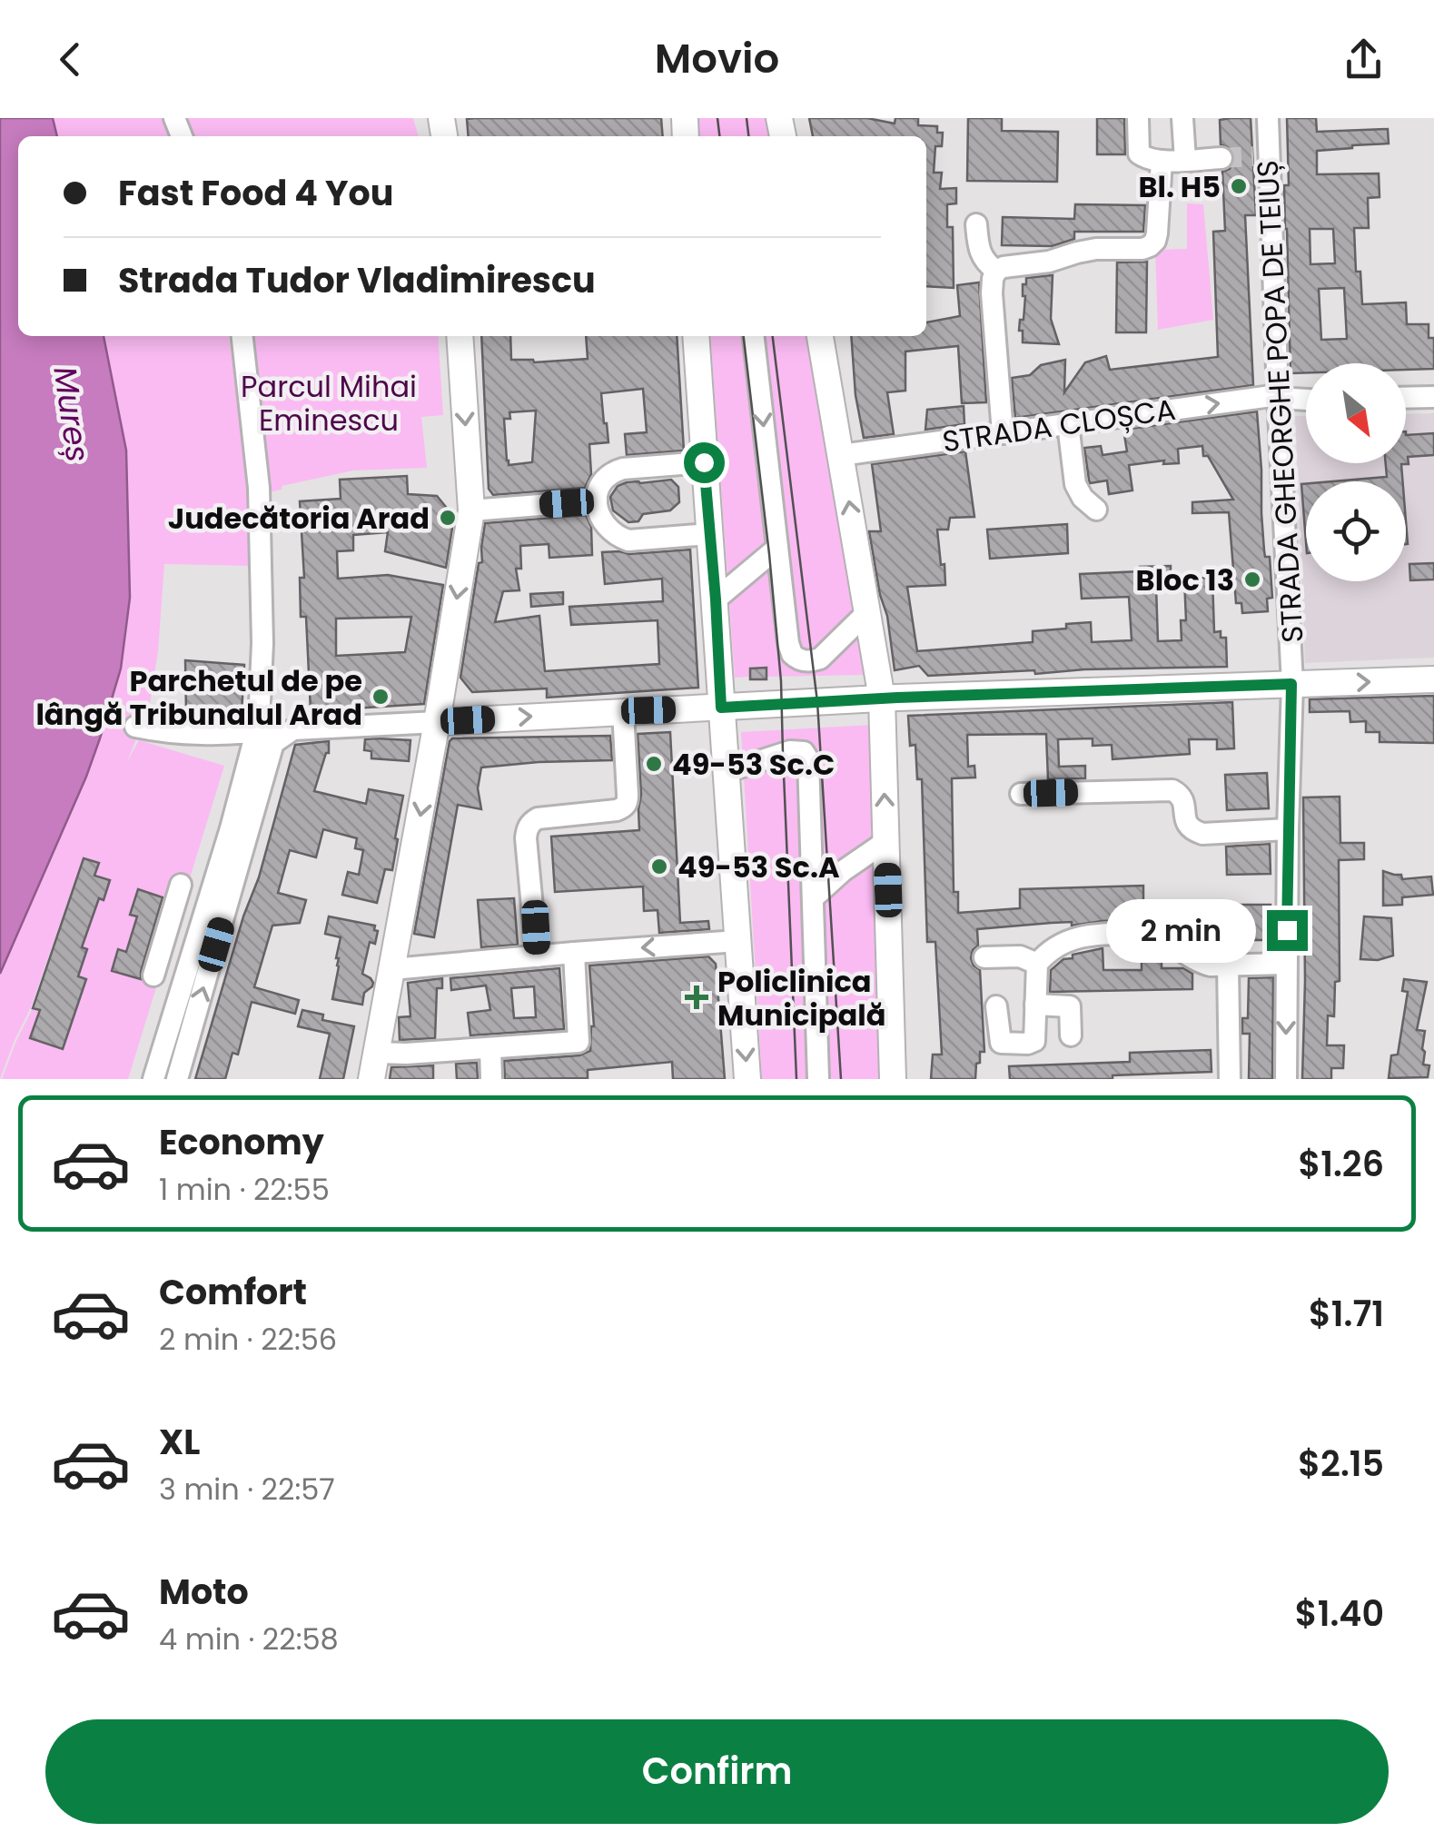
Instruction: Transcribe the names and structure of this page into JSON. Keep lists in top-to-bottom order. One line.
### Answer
{"streets":{"street":["STRADA GHEORGHE POPA DE TEIUȘ","STRADA CLOȘCA"]},"crossings":[["STRADA GHEORGHE POPA DE TEIUȘ","STRADA CLOȘCA"]],"one_way":["STRADA CLOȘCA"],"water":["Mureș"],"parks":["Parcul Mihai Eminescu"],"places":{"other":["Bl. H5","Judecătoria Arad","Bloc 13","Parchetul de pe lângă Tribunalul Arad","49-53 Sc.C","49-53 Sc.A"],"health":["Policlinica Municipală"]},"north":"bottom right","page":{"header":"Movio","banner":["Fast Food 4 You","Strada Tudor Vladimirescu"],"bubble":"2 min","list":[{"name":"Economy","note":"1 min · 22:55","value":"$1.26"},{"name":"Comfort","note":"2 min · 22:56","value":"$1.71"},{"name":"XL","note":"3 min · 22:57","value":"$2.15"},{"name":"Moto","note":"4 min · 22:58","value":"$1.40"}],"buttons":"Confirm"}}
